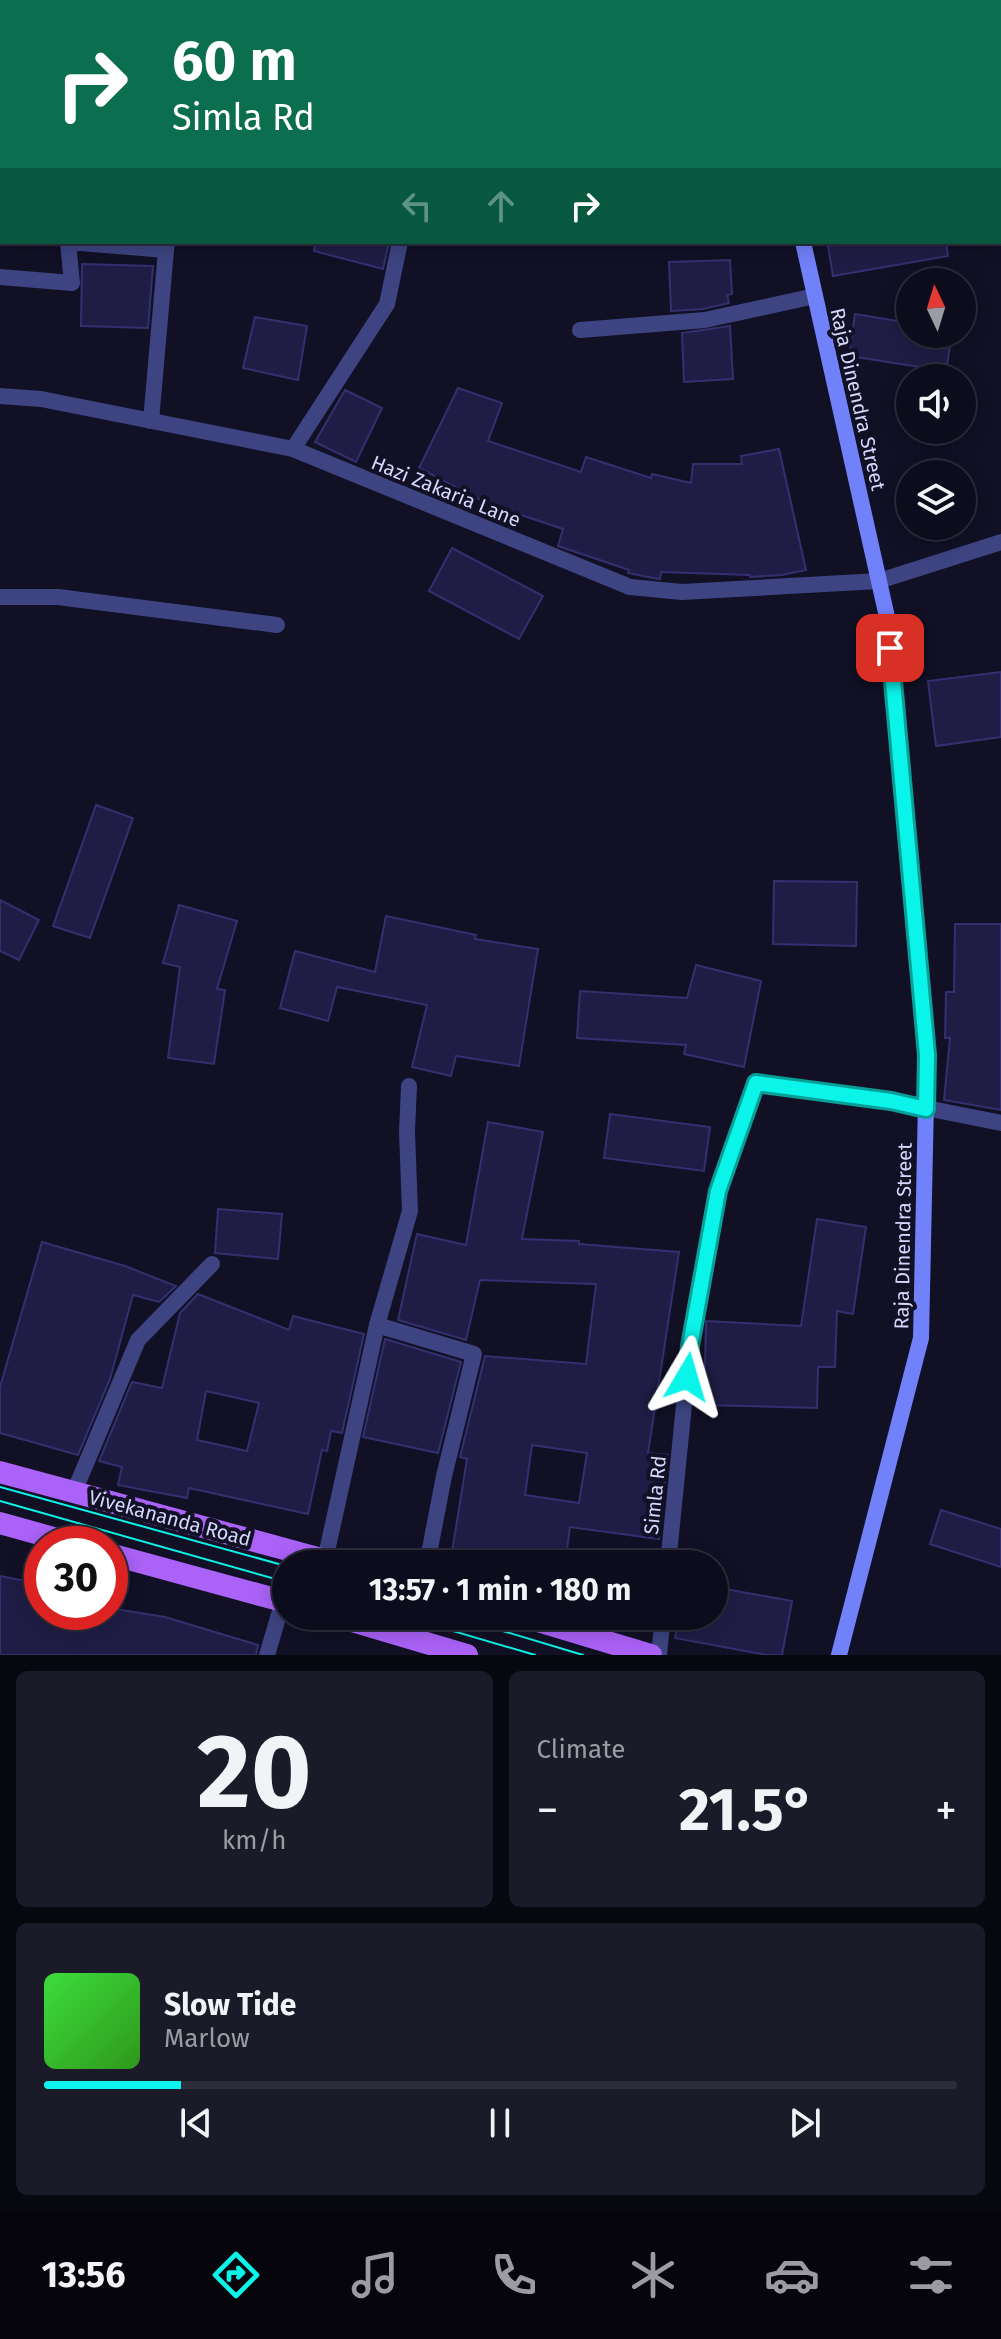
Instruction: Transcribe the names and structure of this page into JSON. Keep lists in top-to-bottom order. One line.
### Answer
{"streets":{"main road":["Raja Dinendra Street","Vivekananda Road"],"street":["Hazi Zakaria Lane","Simla Rd"]},"crossings":[["Raja Dinendra Street","Hazi Zakaria Lane"],["Raja Dinendra Street","Simla Rd"]],"north":"top","page":{"turn":["60 m","Simla Rd"],"limit":"30","trip":"13:57 · 1 min · 180 m","tile":[["20","km/h"],"Climate"],"heat":["−","21.5°","+"],"song":["Slow Tide","Marlow"],"tabs":"13:56"}}
